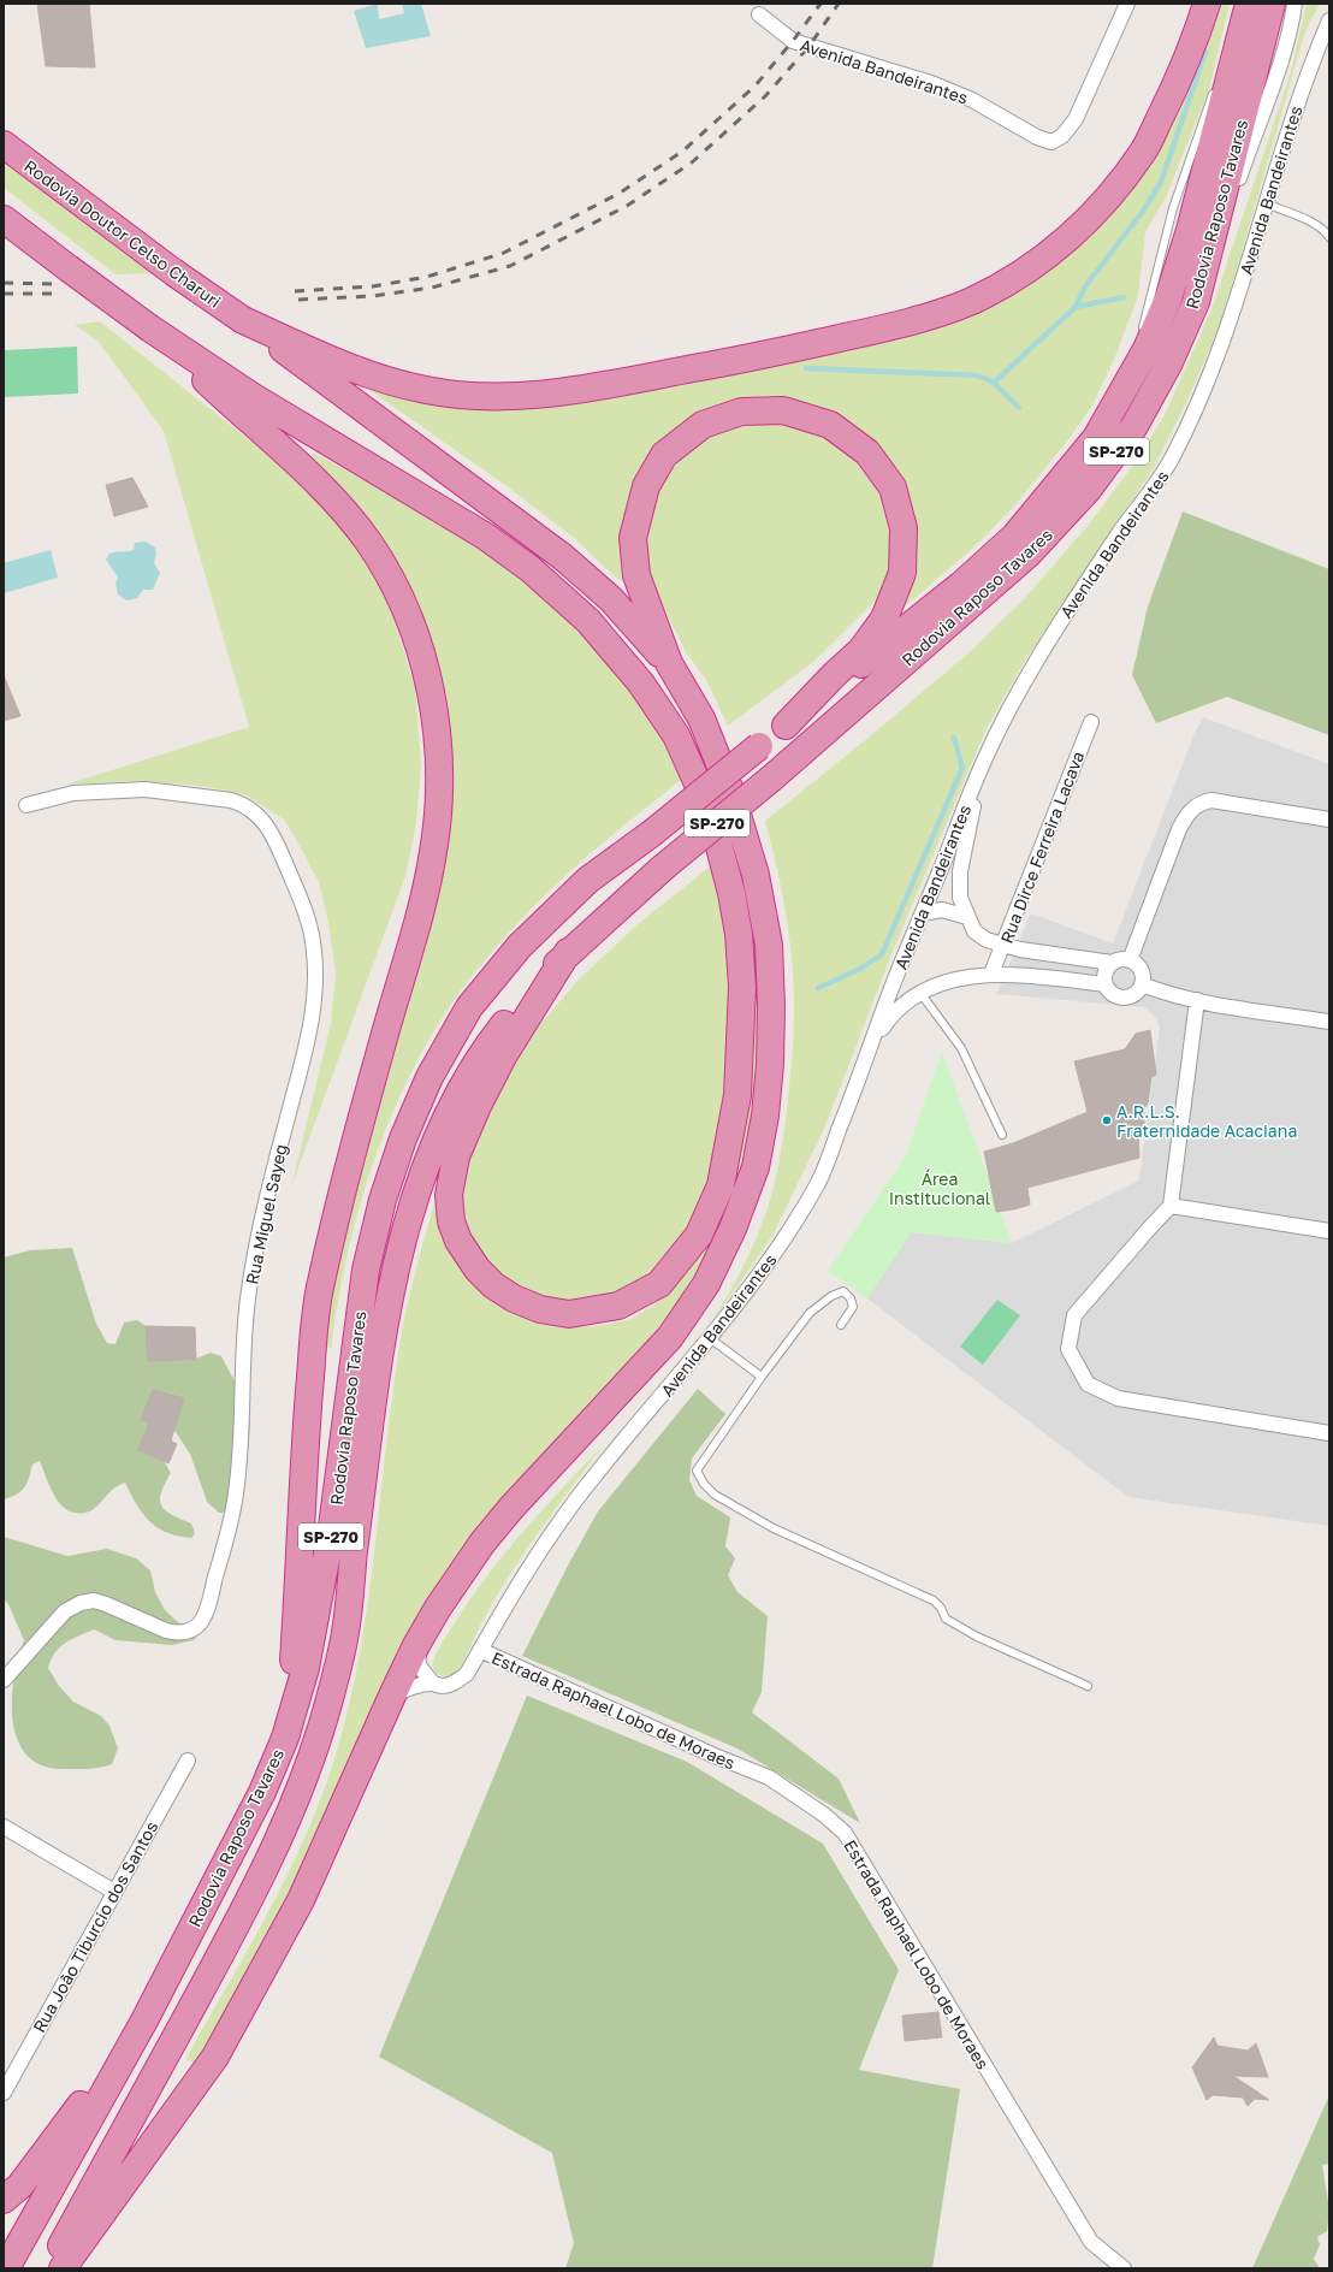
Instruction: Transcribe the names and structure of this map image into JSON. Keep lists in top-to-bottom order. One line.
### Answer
{"streets":{"highway":["Rodovia Raposo Tavares","Rodovia Doutor Celso Charuri","SP-270"],"street":["Avenida Bandeirantes","Rua Dirce Ferreira Lacava","Rua Miguel Sayeg","Estrada Raphael Lobo de Moraes","Rua João Tiburcio dos Santos"]},"crossings":[["Avenida Bandeirantes","Estrada Raphael Lobo de Moraes"]],"parks":["Área Institucional"],"places":["A.R.L.S. Fraternidade Acaciana"]}
